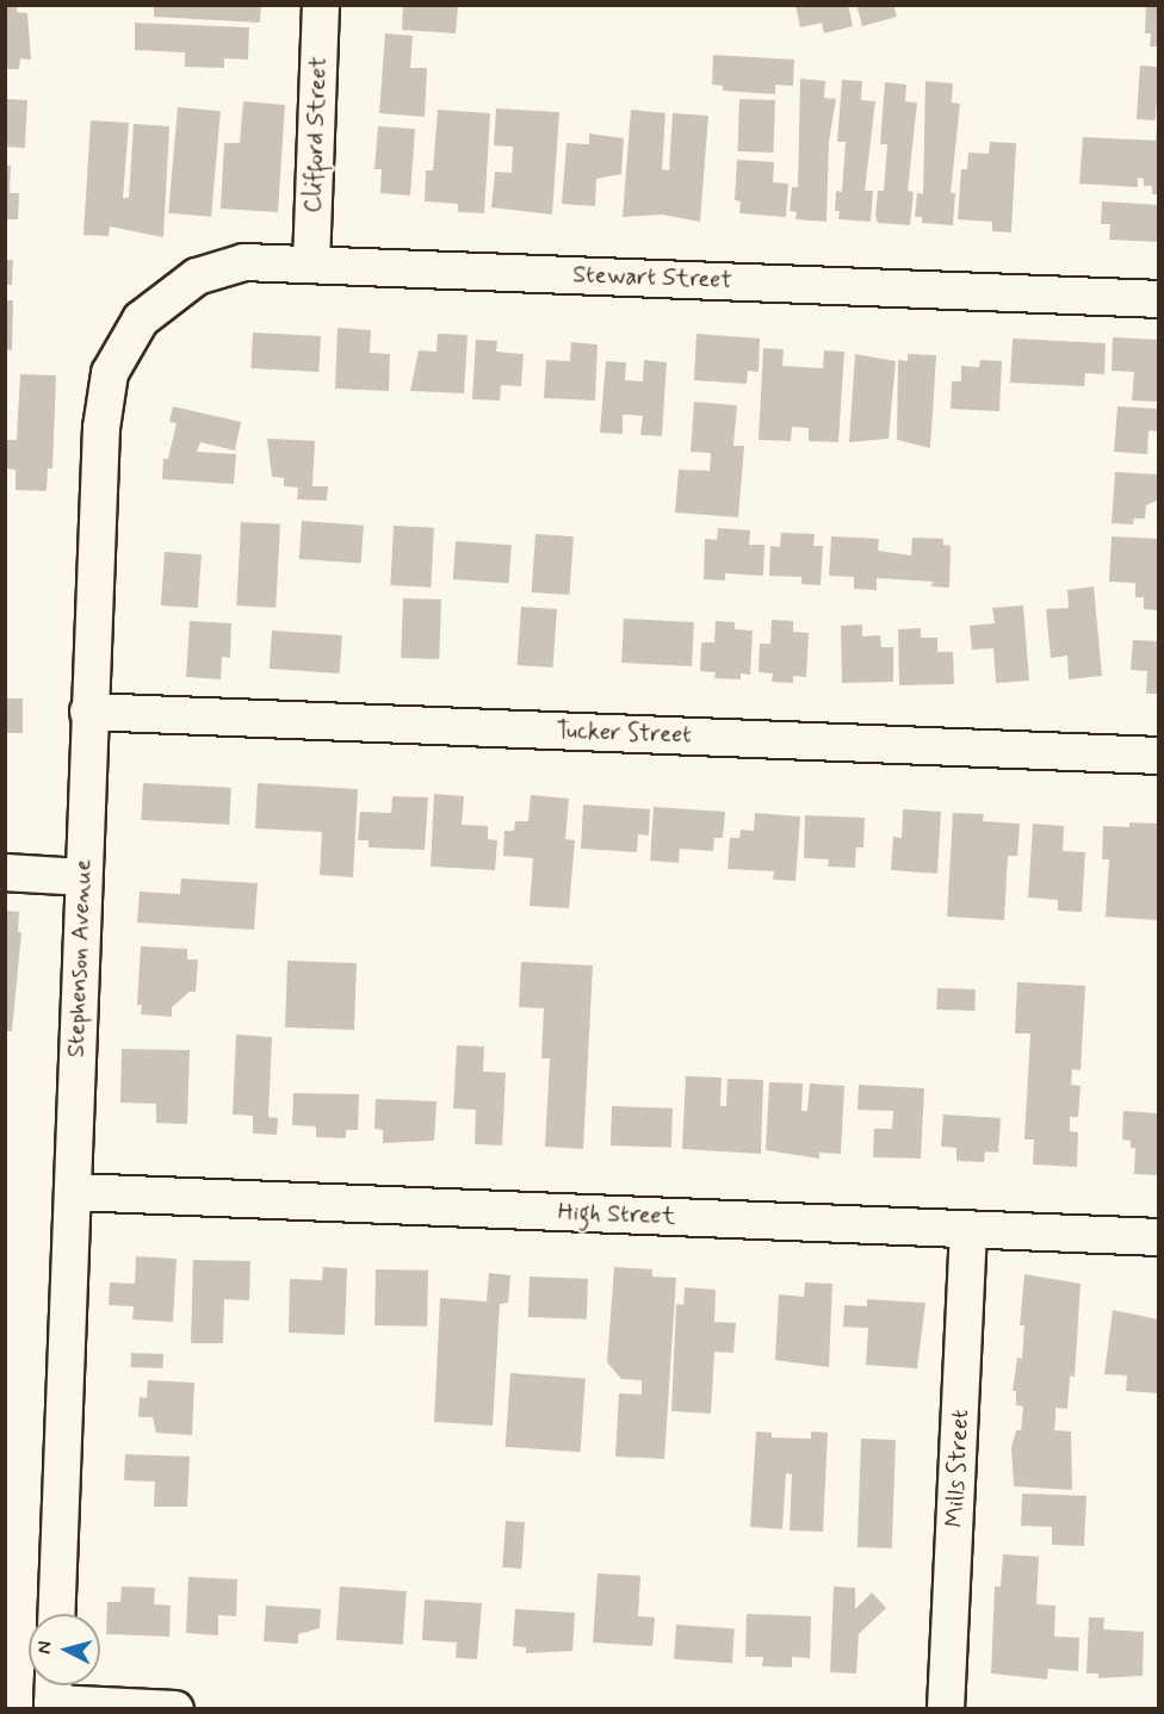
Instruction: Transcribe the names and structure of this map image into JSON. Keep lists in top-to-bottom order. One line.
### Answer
{"streets":{"street":["Clifford Street","Stewart Street","Tucker Street","Stephenson Avenue","High Street","Mills Street"]},"crossings":[["Clifford Street","Stewart Street"],["Stewart Street","Stephenson Avenue"],["Tucker Street","Stephenson Avenue"],["Stephenson Avenue","High Street"],["High Street","Mills Street"]],"north":"left"}
